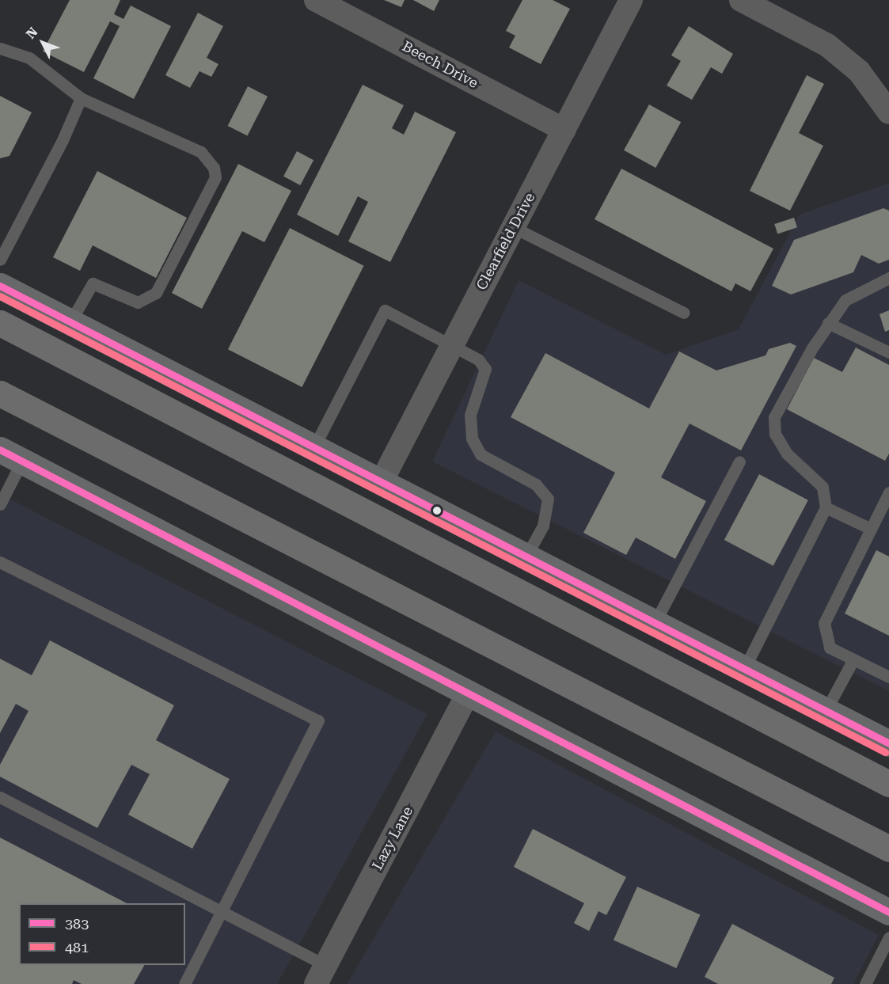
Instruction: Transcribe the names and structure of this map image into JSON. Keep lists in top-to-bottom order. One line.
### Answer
{"streets":{"street":["Beech Drive","Clearfield Drive","Lazy Lane"]},"crossings":[["Beech Drive","Clearfield Drive"]],"lines":["transit line 383","transit line 481"],"legend":["383","481"],"north":"top left"}
